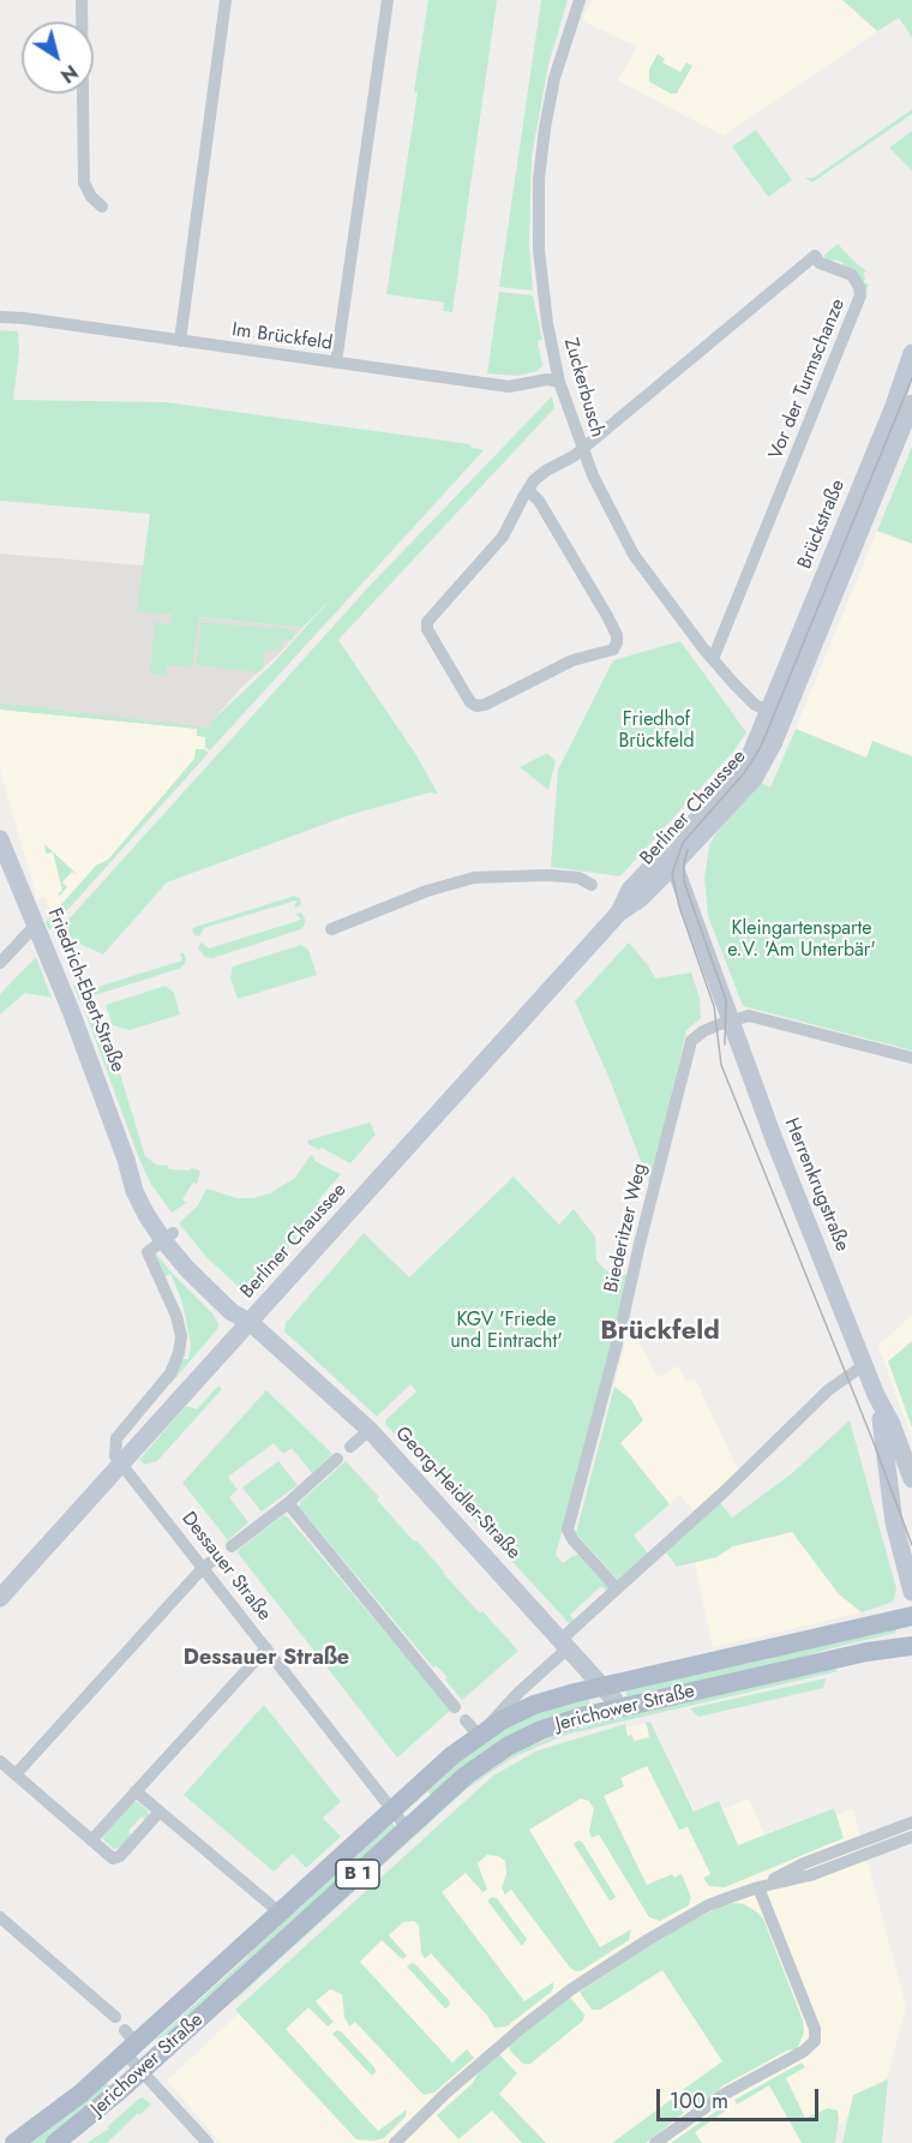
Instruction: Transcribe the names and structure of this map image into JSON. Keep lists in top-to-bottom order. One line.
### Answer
{"streets":{"main road":["Jerichower Straße","B 1"],"street":["Im Brückfeld","Vor der Turmschanze","Zuckerbusch","Brückstraße","Berliner Chaussee","Friedrich-Ebert-Straße","Herrenkrugstraße","Biederitzer Weg","Georg-Heidler-Straße","Dessauer Straße"]},"crossings":[["Im Brückfeld","Zuckerbusch"],["Vor der Turmschanze","Zuckerbusch"],["Zuckerbusch","Brückstraße"],["Zuckerbusch","Berliner Chaussee"],["Brückstraße","Berliner Chaussee"],["Berliner Chaussee","Friedrich-Ebert-Straße"],["Berliner Chaussee","Herrenkrugstraße"],["Berliner Chaussee","Georg-Heidler-Straße"],["Berliner Chaussee","Dessauer Straße"],["Friedrich-Ebert-Straße","Georg-Heidler-Straße"],["Herrenkrugstraße","Biederitzer Weg"],["Georg-Heidler-Straße","Jerichower Straße"],["Dessauer Straße","Jerichower Straße"]],"districts":["Brückfeld","Dessauer Straße"],"parks":["Friedhof Brückfeld","Kleingartensparte e.V. 'Am Unterbär'","KGV 'Friede und Eintracht'"],"scale_bar":"100 m","north":"bottom right"}
